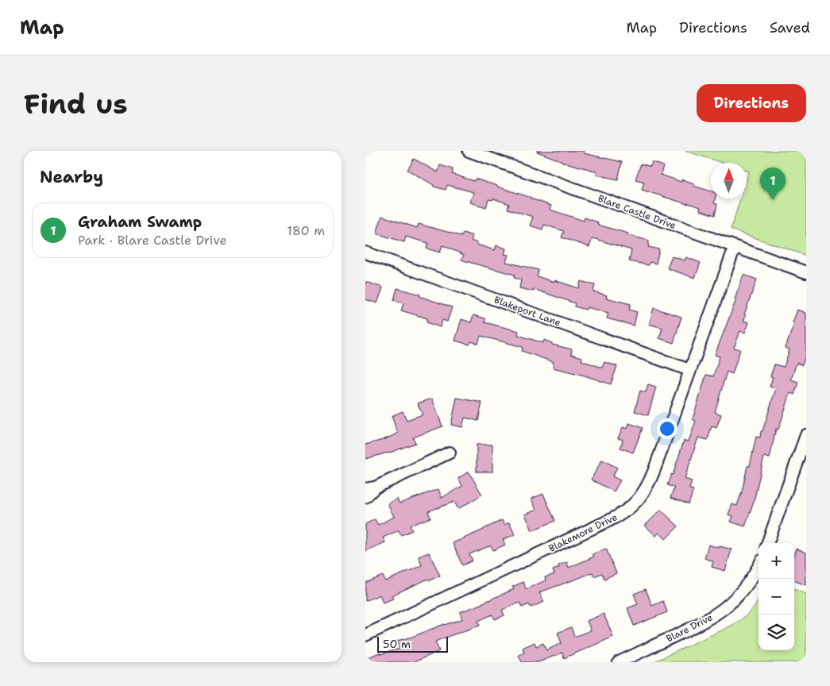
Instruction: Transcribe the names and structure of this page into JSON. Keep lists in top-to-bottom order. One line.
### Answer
{"streets":{"street":["Blare Castle Drive","Blakeport Lane","Blakemore Drive","Blare Drive"]},"crossings":[["Blare Castle Drive","Blakemore Drive"],["Blakeport Lane","Blakemore Drive"]],"scale_bar":"50 m","north":"top","page":{"header":"Map","nav":["Map","Directions","Saved"],"buttons":"Directions","title":"Find us","heading":"Nearby","pins":"1","list":[{"mark":"1","name":"Graham Swamp","note":"Park · Blare Castle Drive","value":"180 m"}],"map_buttons":["+","−"],"scale":"50 m"}}
